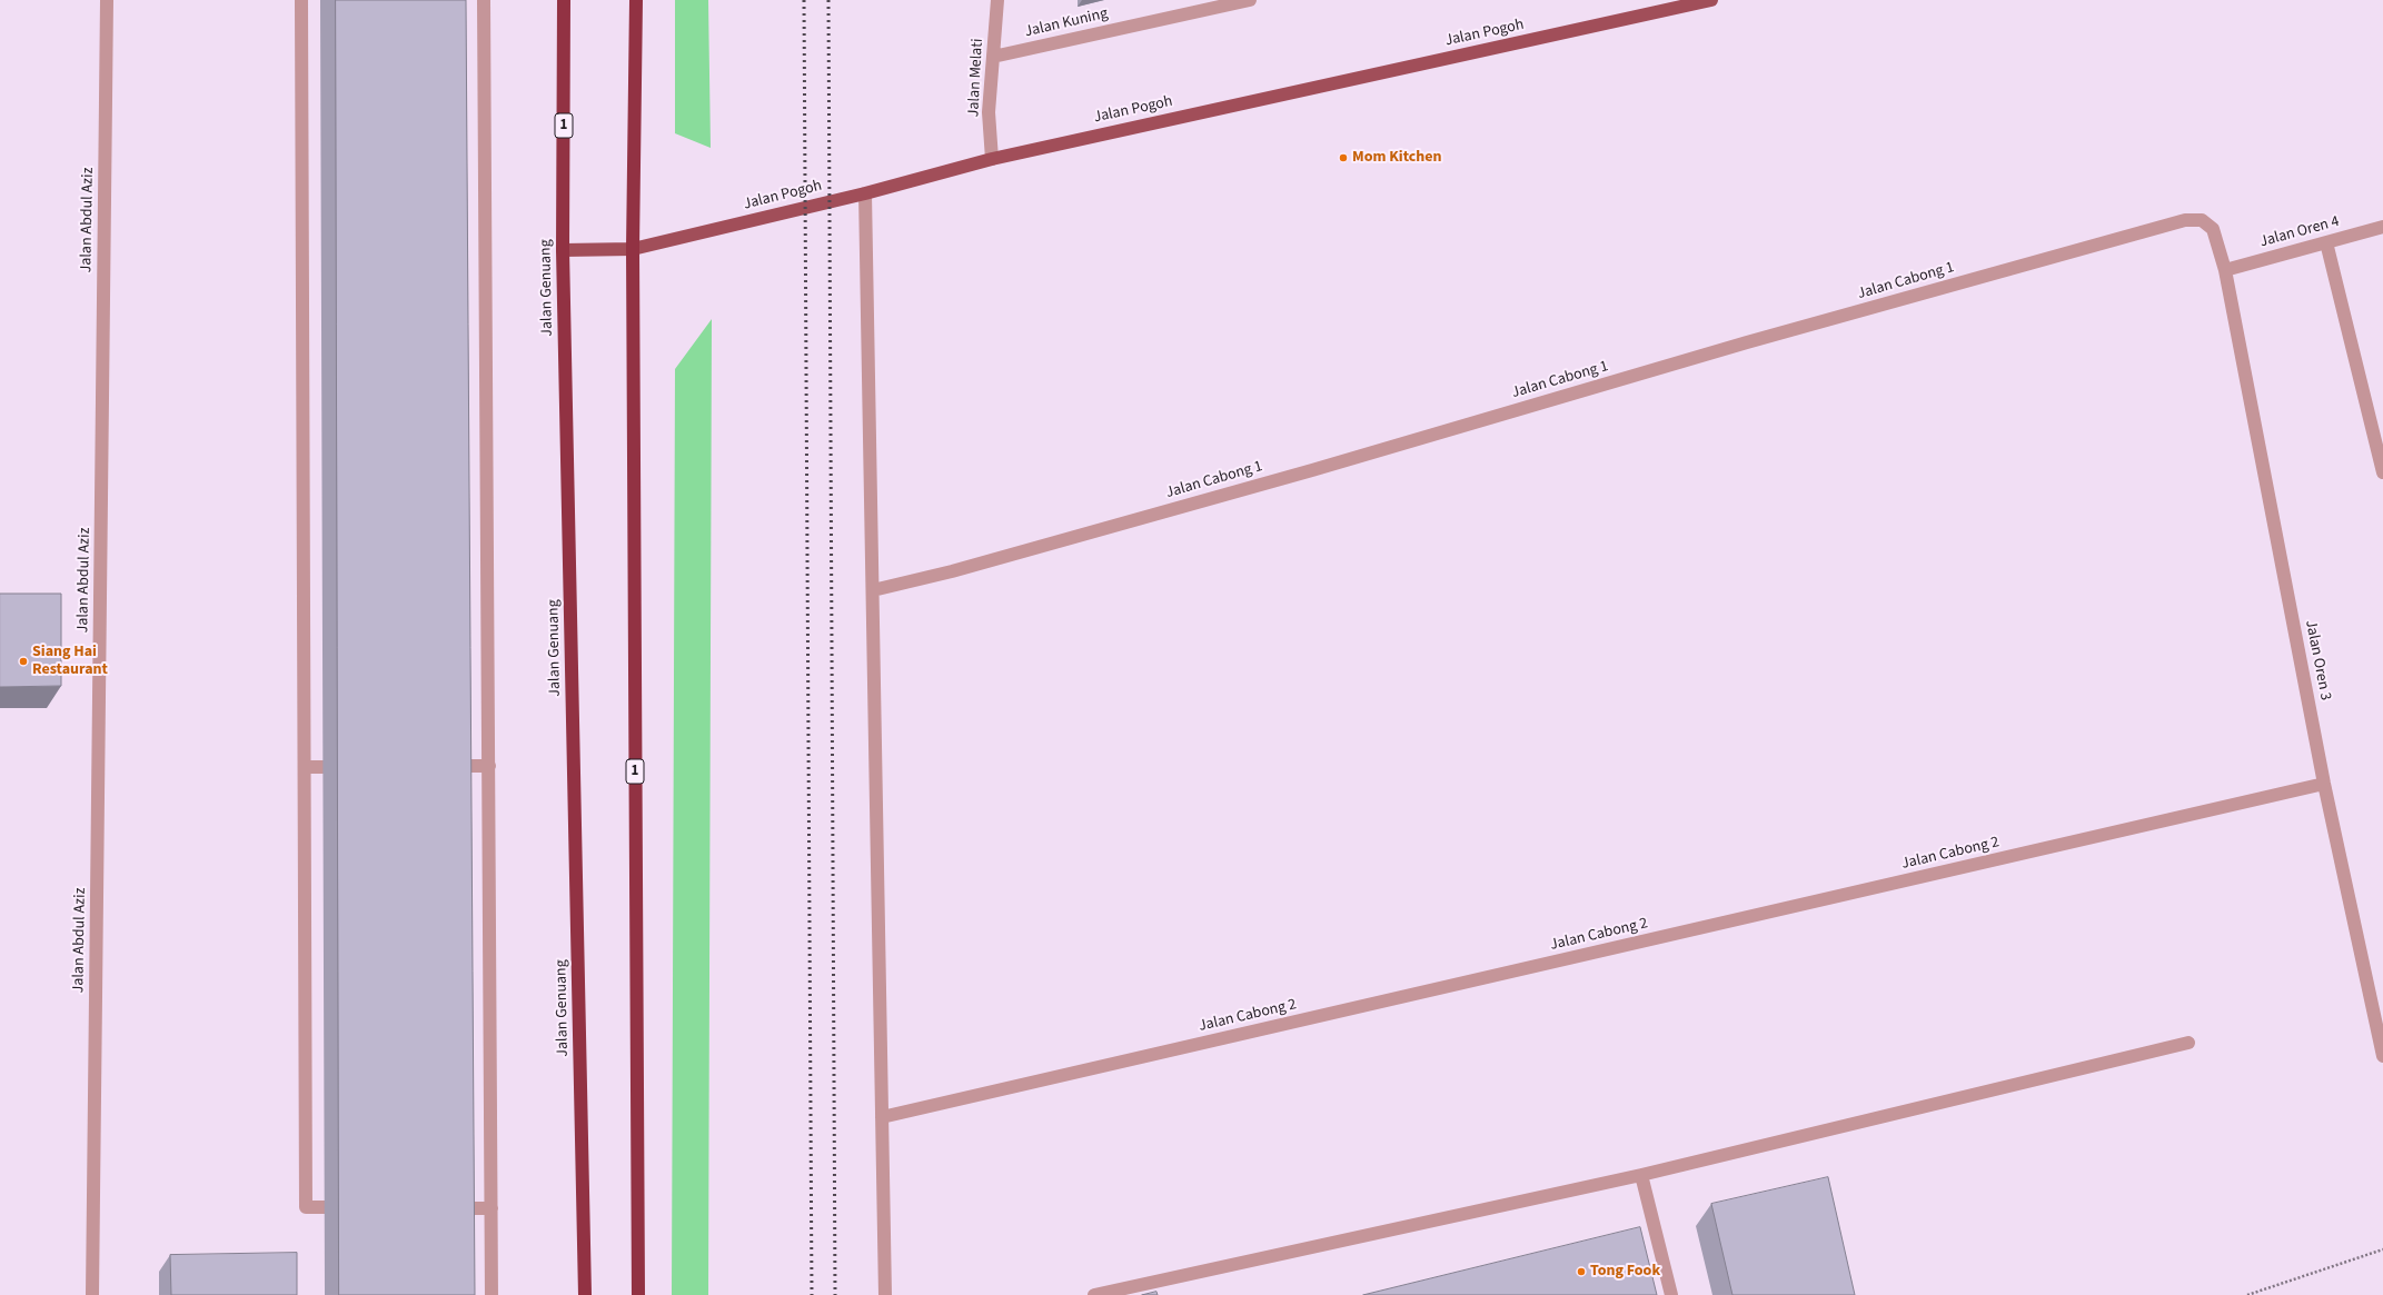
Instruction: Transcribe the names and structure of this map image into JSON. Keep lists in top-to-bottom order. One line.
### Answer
{"streets":{"highway":["1","Jalan Genuang"],"main road":["Jalan Pogoh"],"street":["Jalan Kuning","Jalan Melati","Jalan Abdul Aziz","Jalan Oren 4","Jalan Cabong 1","Jalan Oren 3","Jalan Cabong 2"]},"crossings":[["Jalan Kuning","Jalan Melati"],["Jalan Pogoh","Jalan Melati"],["Jalan Pogoh","1"],["Jalan Pogoh","Jalan Genuang"],["Jalan Oren 4","Jalan Cabong 1"],["Jalan Oren 4","Jalan Oren 3"],["Jalan Cabong 1","Jalan Oren 3"],["Jalan Oren 3","Jalan Cabong 2"]],"places":["Mom Kitchen","Siang Hai Restaurant","Tong Fook"]}
